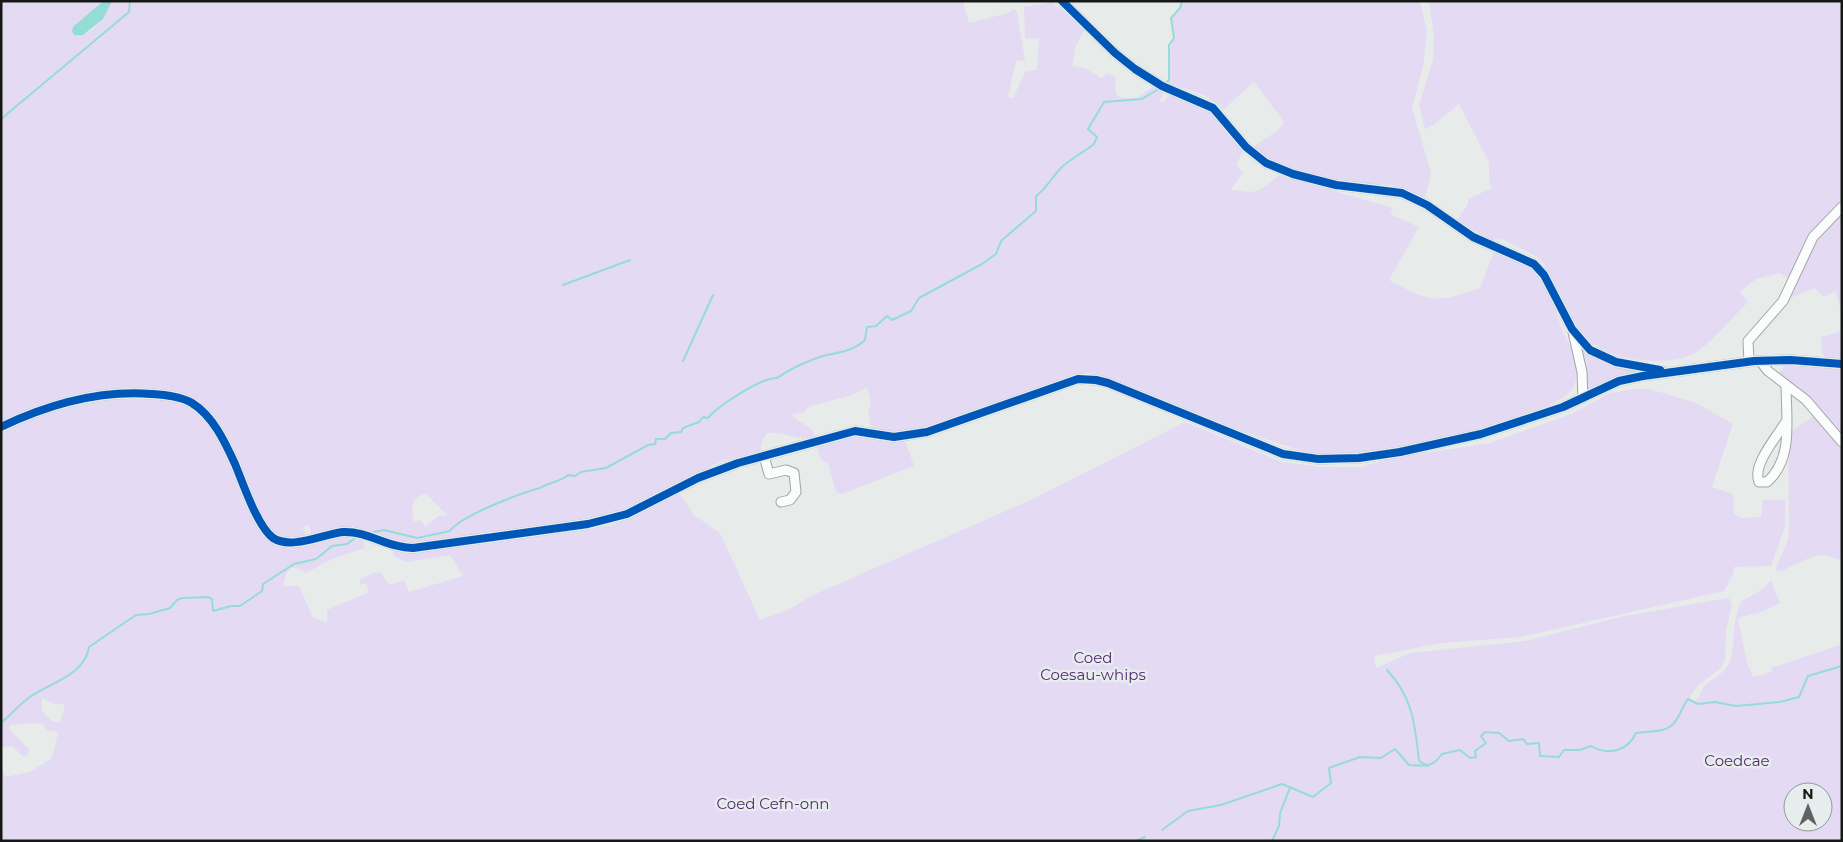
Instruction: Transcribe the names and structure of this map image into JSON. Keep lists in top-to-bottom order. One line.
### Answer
{"parks":["Coed Coesau-whips","Coedcae","Coed Cefn-onn"],"north":"top"}
